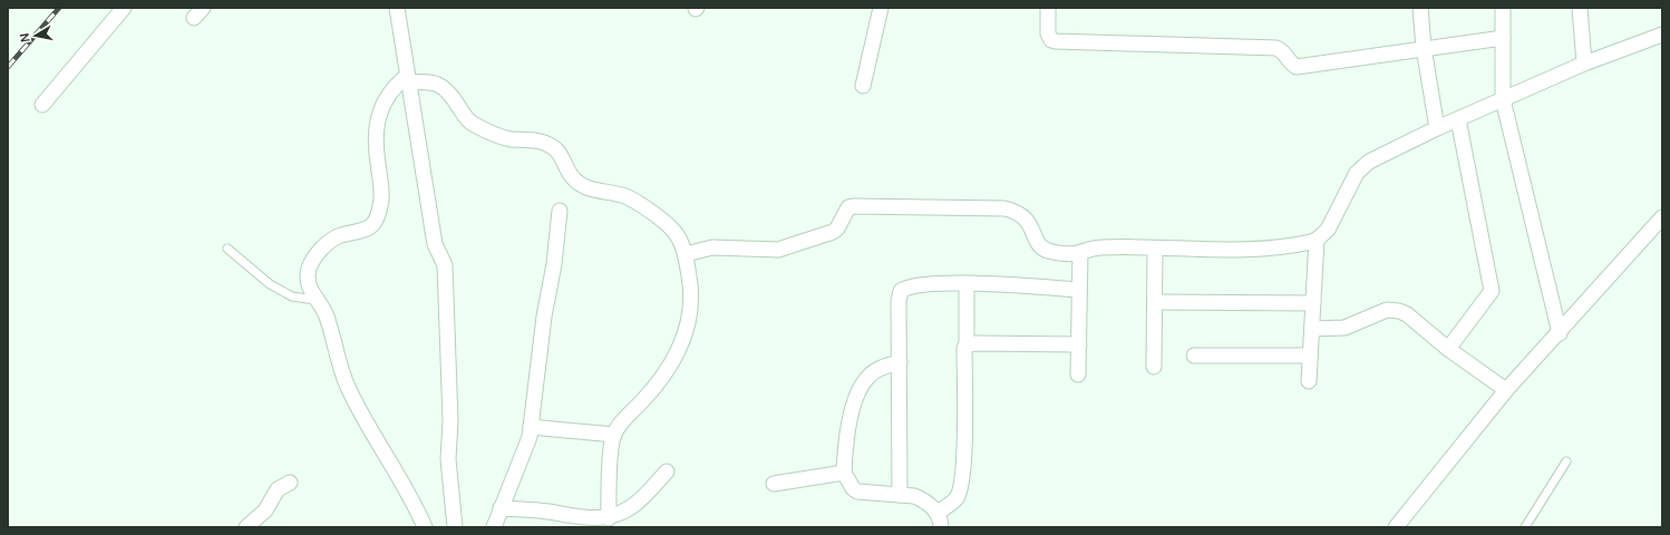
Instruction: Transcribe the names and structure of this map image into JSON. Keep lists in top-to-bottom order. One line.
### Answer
{"north":"left"}
